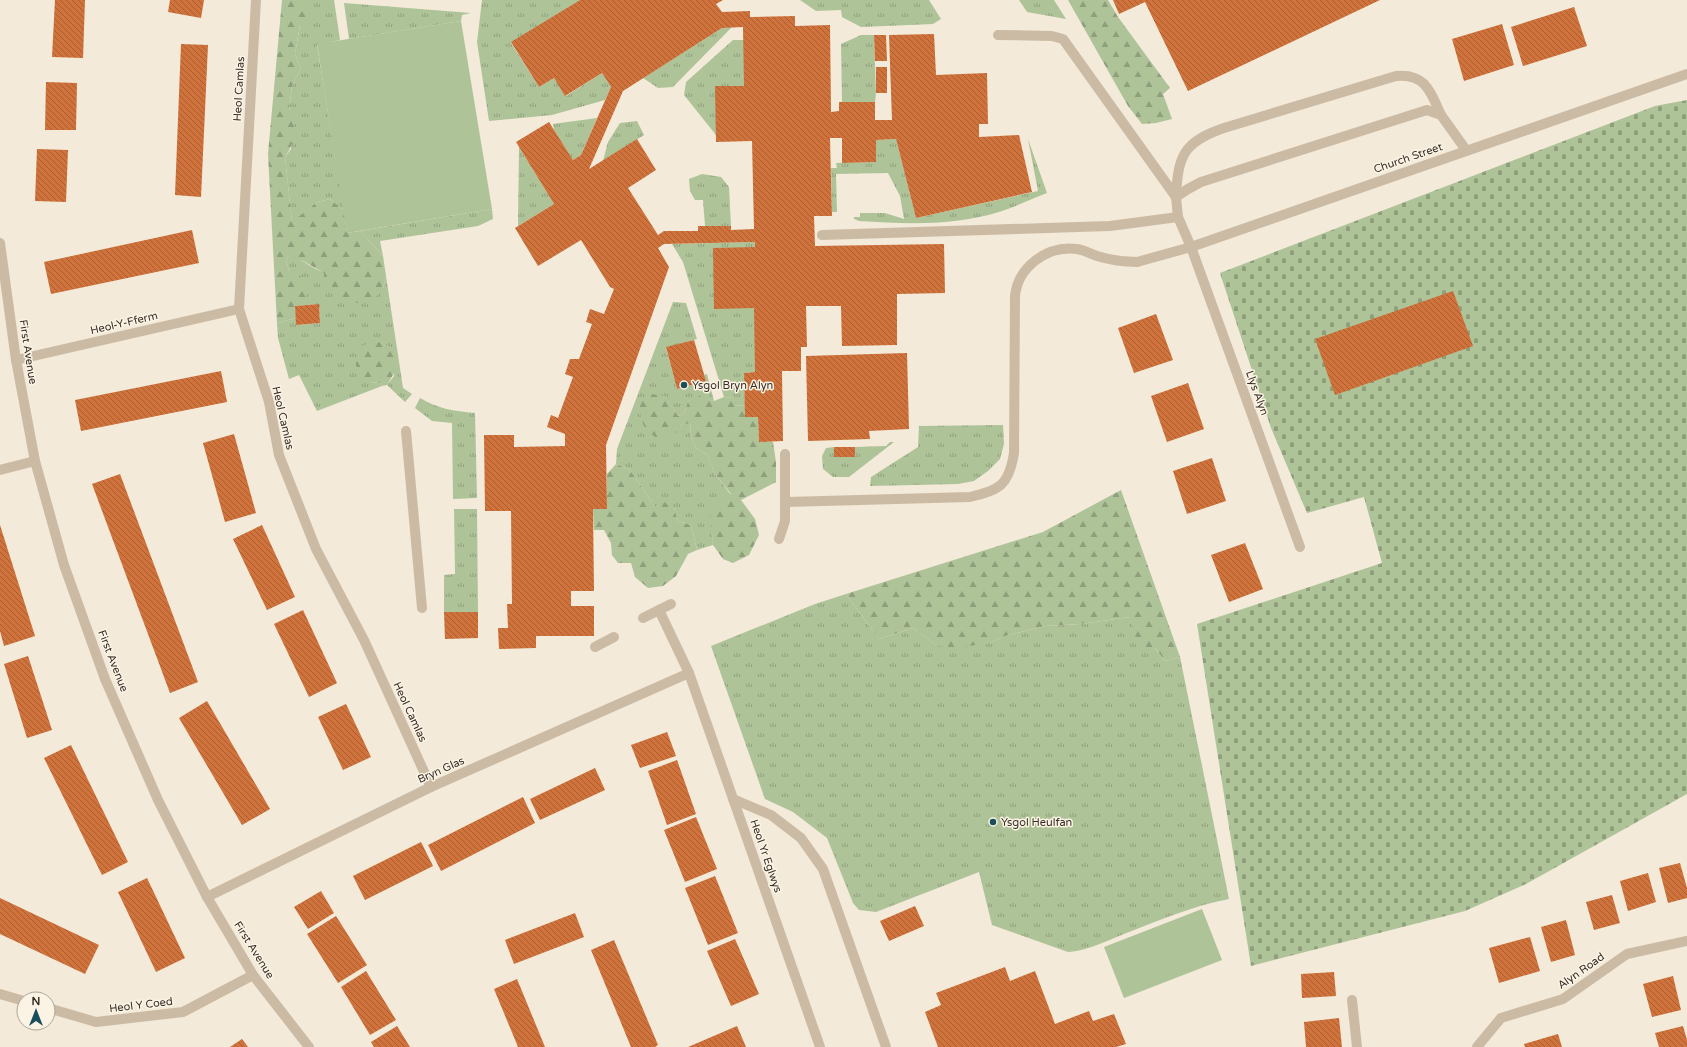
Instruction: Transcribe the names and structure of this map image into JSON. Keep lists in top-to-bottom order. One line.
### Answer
{"streets":{"street":["Heol Camlas","Church Street","Heol-Y-Fferm","First Avenue","Llys Alyn","Bryn Glas","Heol Yr Eglwys","Alyn Road","Heol Y Coed"]},"crossings":[["Heol Camlas","Heol-Y-Fferm"],["Heol Camlas","Bryn Glas"],["Church Street","Llys Alyn"],["Heol-Y-Fferm","First Avenue"],["First Avenue","Bryn Glas"],["First Avenue","Heol Y Coed"],["Bryn Glas","Heol Yr Eglwys"]],"places":["Ysgol Bryn Alyn","Ysgol Heulfan"],"north":"top"}
